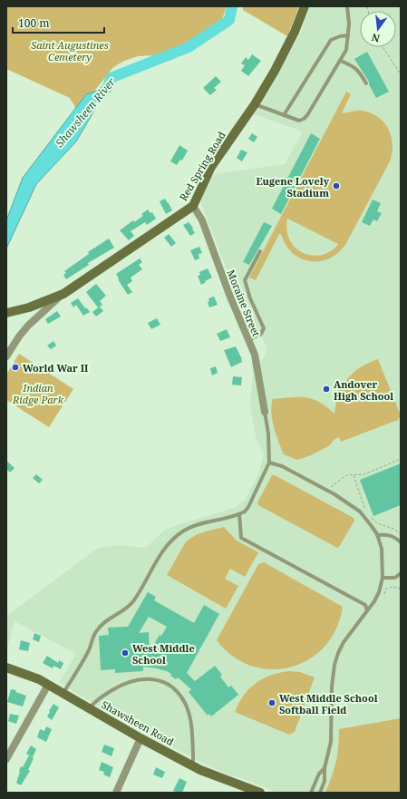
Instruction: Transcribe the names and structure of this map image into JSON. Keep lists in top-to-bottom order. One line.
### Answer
{"streets":{"main road":["Red Spring Road","Shawsheen Road"],"street":["Moraine Street"]},"crossings":[["Red Spring Road","Moraine Street"]],"water":["Shawsheen River"],"parks":["Saint Augustines Cemetery","Indian Ridge Park"],"places":["Eugene Lovely Stadium","World War II","Andover High School","West Middle School","West Middle School Softball Field"],"scale_bar":"100 m","north":"bottom"}
